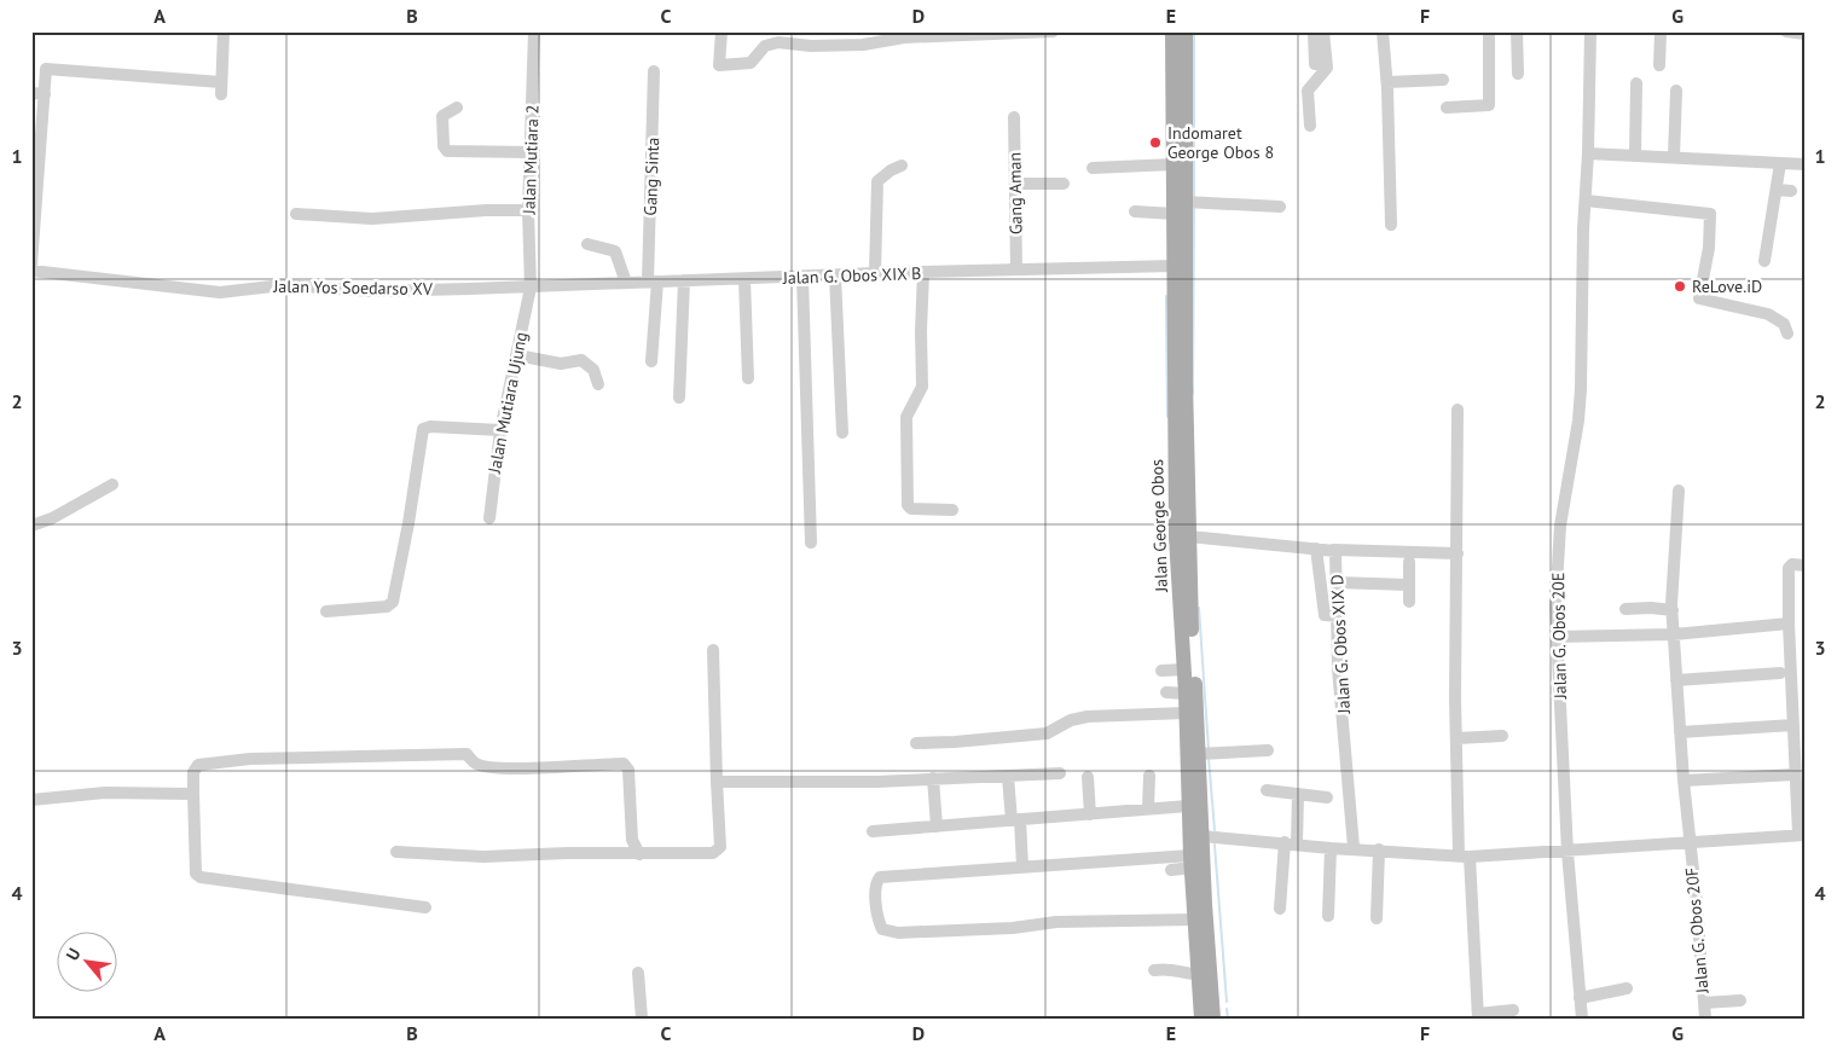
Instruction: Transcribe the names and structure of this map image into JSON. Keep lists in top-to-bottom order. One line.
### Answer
{"streets":{"main road":["Jalan George Obos"],"street":["Jalan Mutiara 2","Gang Sinta","Gang Aman","Jalan G. Obos XIX B","Jalan Yos Soedarso XV","Jalan Mutiara Ujung","Jalan G. Obos 20E","Jalan G. Obos XIX D","Jalan G. Obos 20F"]},"crossings":[["Jalan Mutiara 2","Jalan G. Obos XIX B"],["Jalan Mutiara 2","Jalan Yos Soedarso XV"],["Jalan Mutiara 2","Jalan Mutiara Ujung"],["Gang Sinta","Jalan G. Obos XIX B"],["Gang Aman","Jalan G. Obos XIX B"],["Jalan G. Obos XIX B","Jalan Yos Soedarso XV"],["Jalan G. Obos XIX B","Jalan Mutiara Ujung"],["Jalan G. Obos XIX B","Jalan George Obos"],["Jalan Yos Soedarso XV","Jalan Mutiara Ujung"],["Jalan George Obos","Jalan G. Obos XIX D"]],"places":["Indomaret George Obos 8","ReLove.iD"],"north":"top left","grid":{"columns":["A","B","C","D","E","F","G"],"rows":["1","2","3","4"]}}
